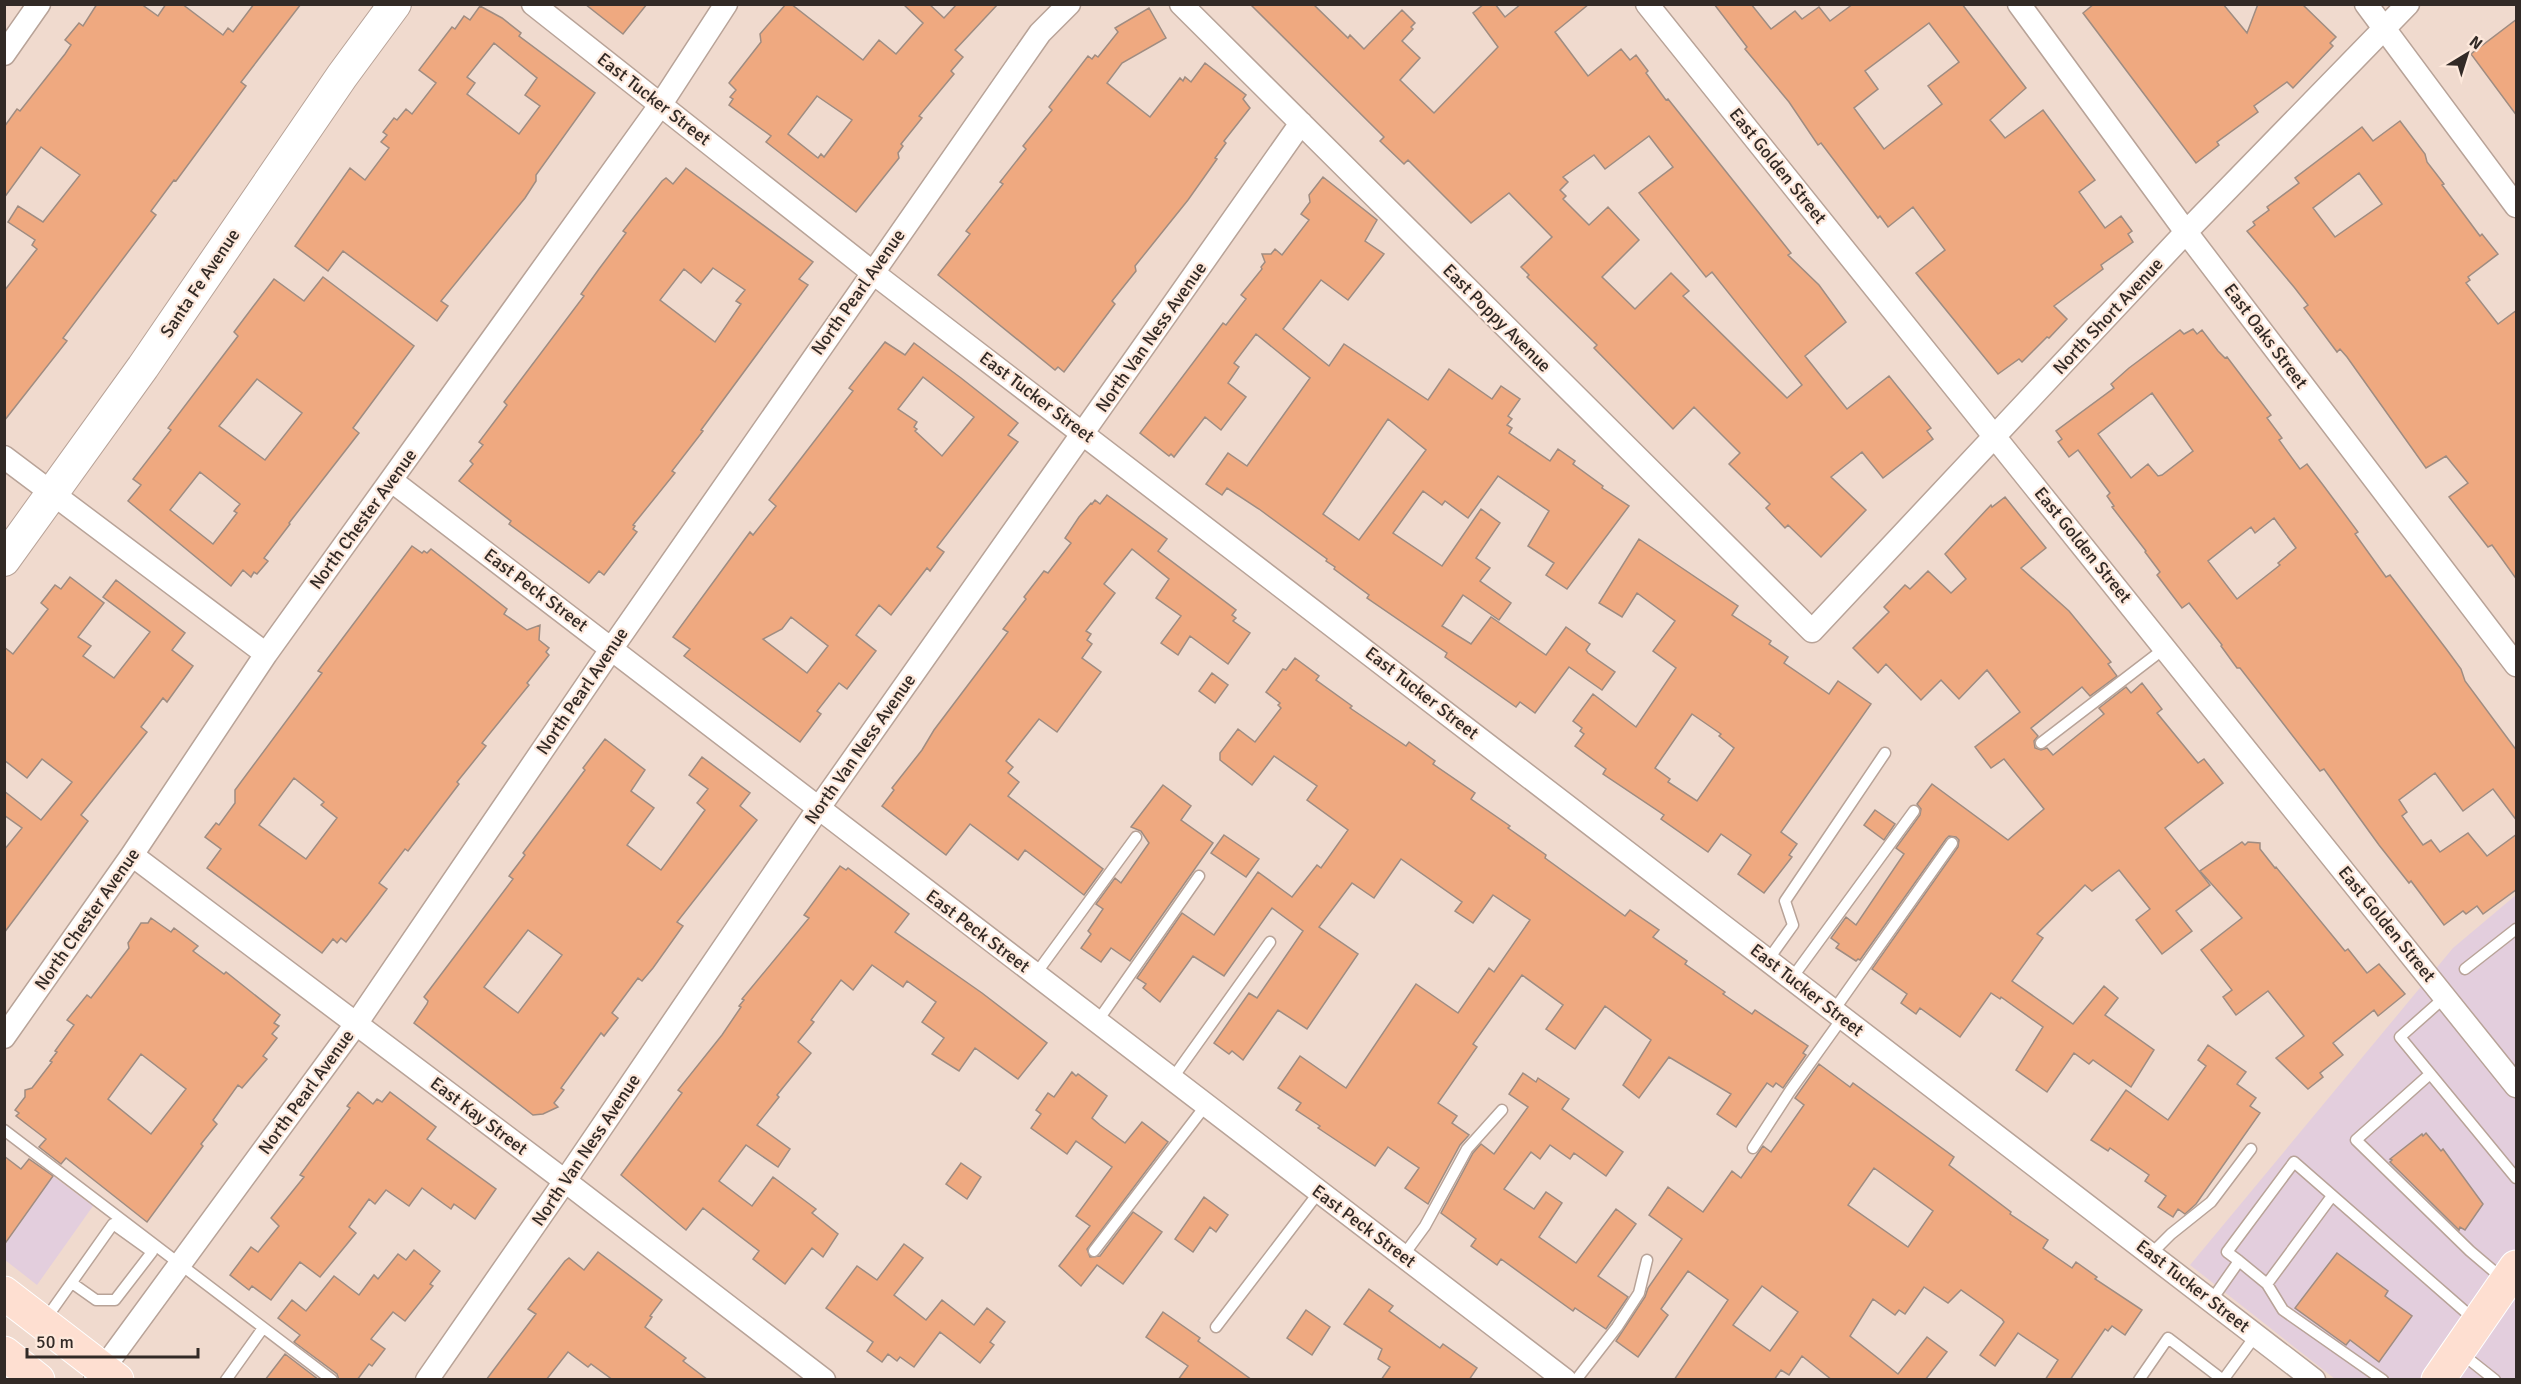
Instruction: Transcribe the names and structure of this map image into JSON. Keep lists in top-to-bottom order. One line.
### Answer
{"streets":{"main road":["Santa Fe Avenue"],"street":["East Tucker Street","East Golden Street","North Pearl Avenue","North Short Avenue","East Poppy Avenue","East Oaks Street","North Van Ness Avenue","North Chester Avenue","East Peck Street","East Kay Street"]},"crossings":[["East Tucker Street","North Pearl Avenue"],["East Tucker Street","North Van Ness Avenue"],["East Tucker Street","North Chester Avenue"],["East Golden Street","North Short Avenue"],["North Pearl Avenue","East Peck Street"],["North Pearl Avenue","East Kay Street"],["North Short Avenue","East Poppy Avenue"],["North Short Avenue","East Oaks Street"],["East Poppy Avenue","North Van Ness Avenue"],["North Van Ness Avenue","East Peck Street"],["North Van Ness Avenue","East Kay Street"],["North Chester Avenue","East Peck Street"],["North Chester Avenue","East Kay Street"]],"scale_bar":"50 m","north":"top right"}
